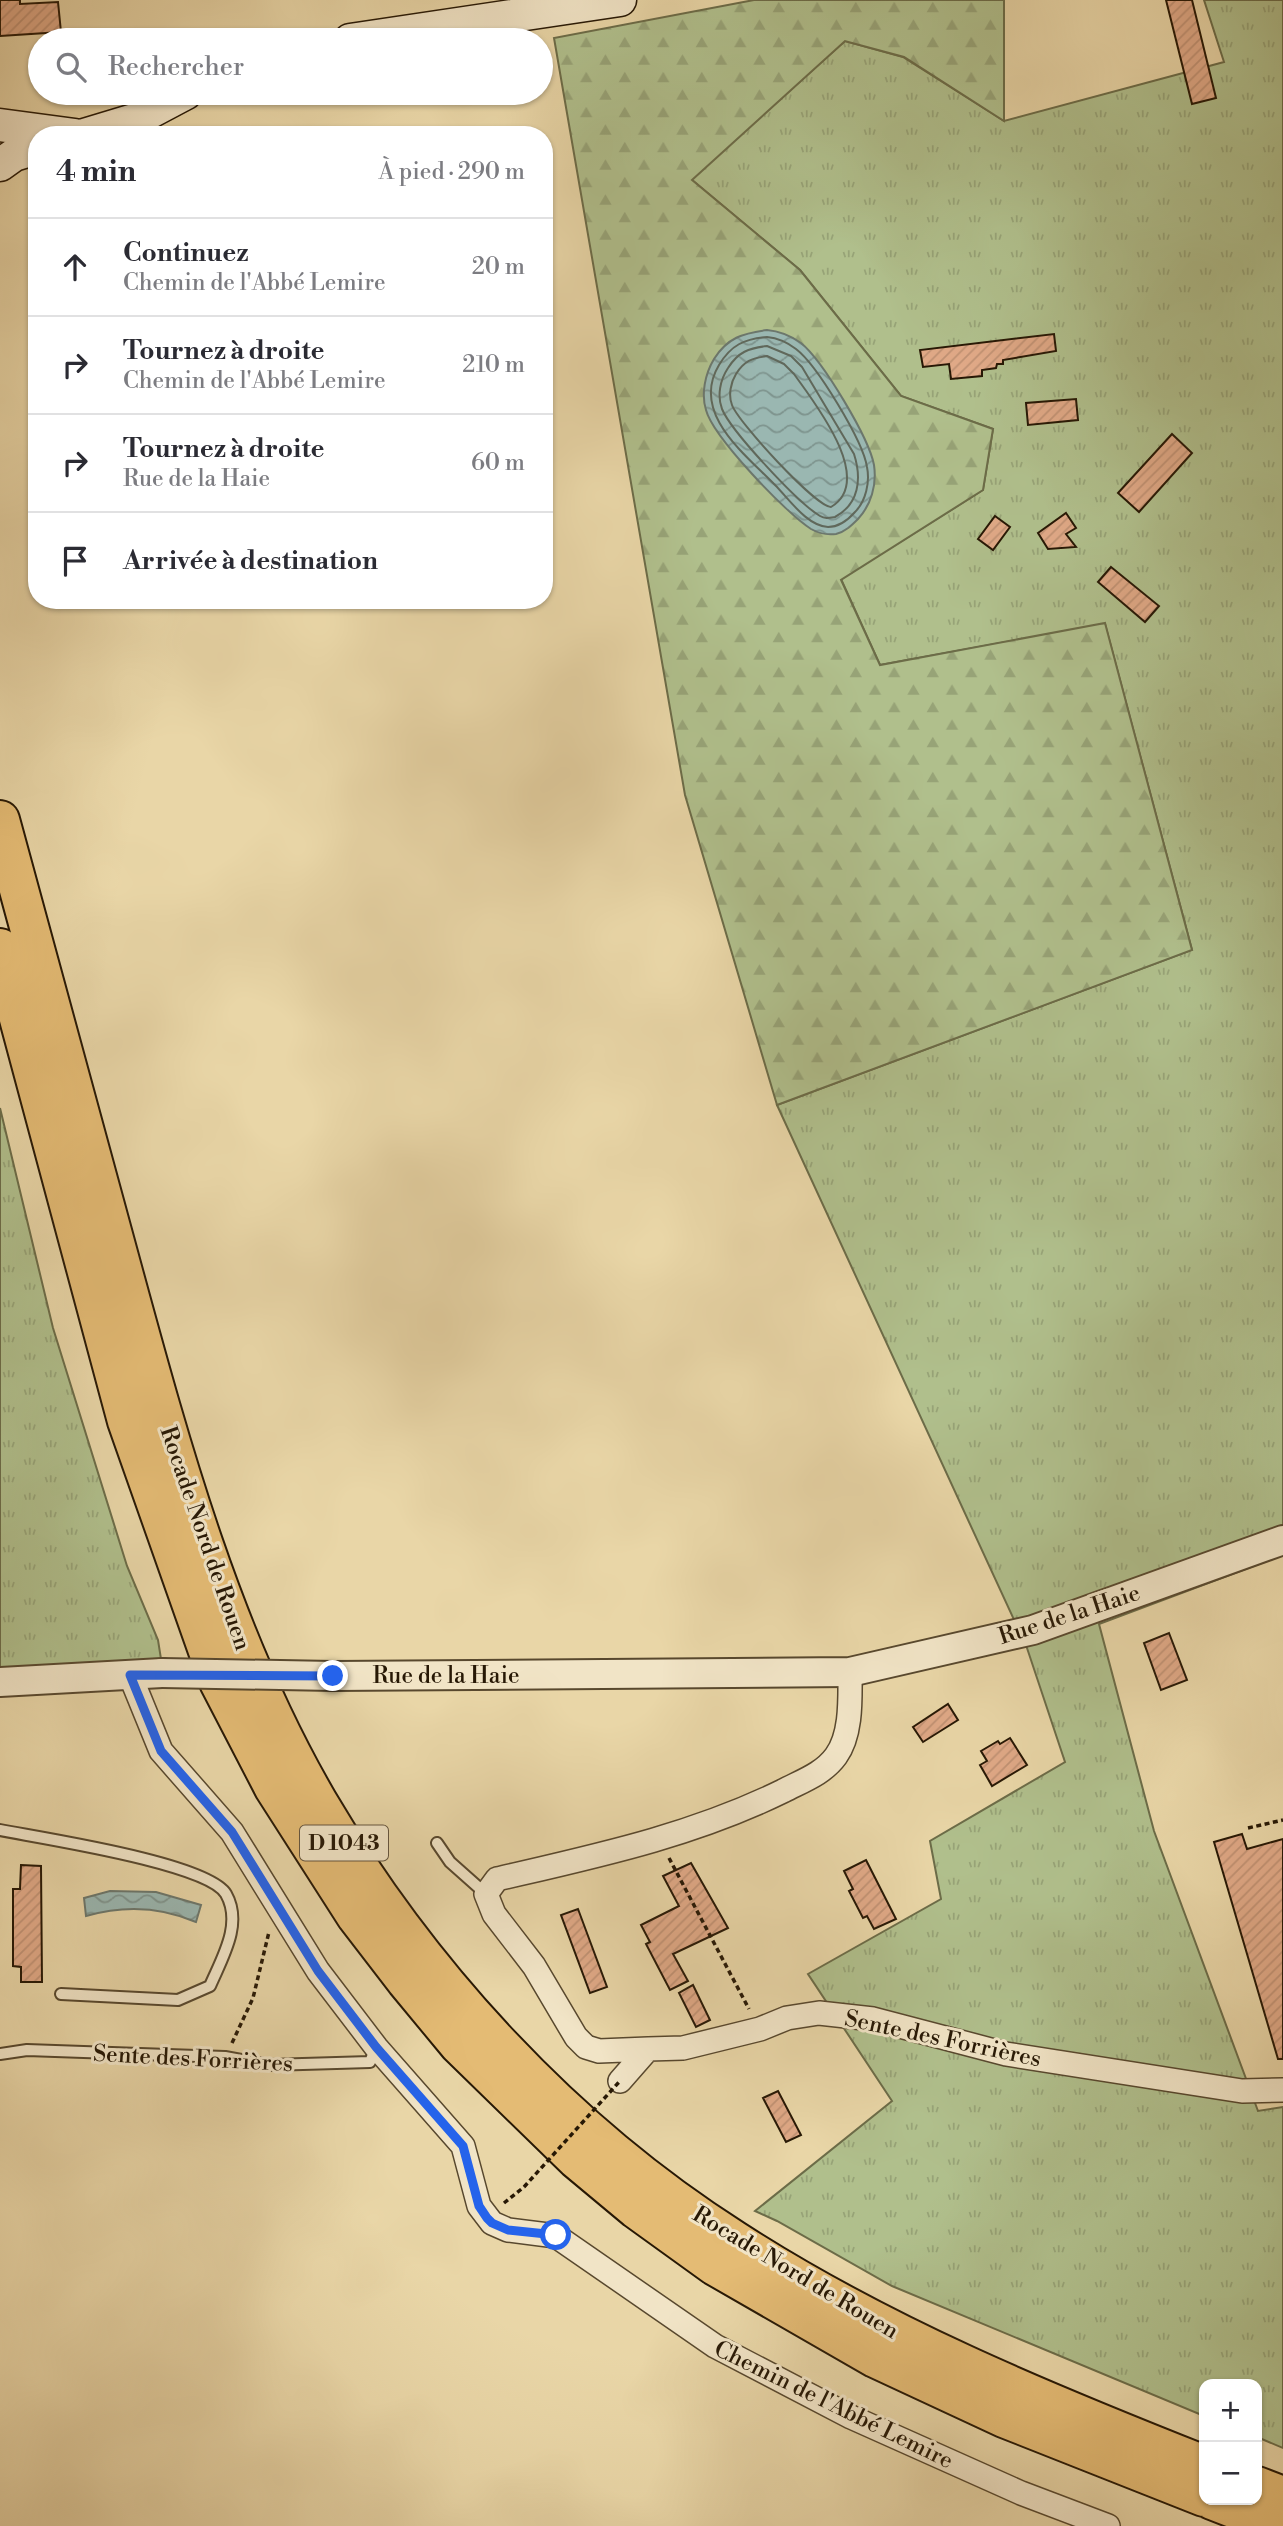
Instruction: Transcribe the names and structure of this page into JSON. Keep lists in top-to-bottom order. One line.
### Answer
{"streets":{"highway":["Rocade Nord de Rouen","D 1043"],"street":["Rue de la Haie","Sente des Forrières","Chemin de l'Abbé Lemire"]},"crossings":[["Rue de la Haie","Chemin de l'Abbé Lemire"],["Sente des Forrières","Chemin de l'Abbé Lemire"]],"page":{"search":"Rechercher","heading":["4 min","À pied · 290 m"],"list":[["Continuez","Chemin de l'Abbé Lemire","20 m"],["Tournez à droite","Chemin de l'Abbé Lemire","210 m"],["Tournez à droite","Rue de la Haie","60 m"],"Arrivée à destination"],"map_buttons":["+","−"]}}
